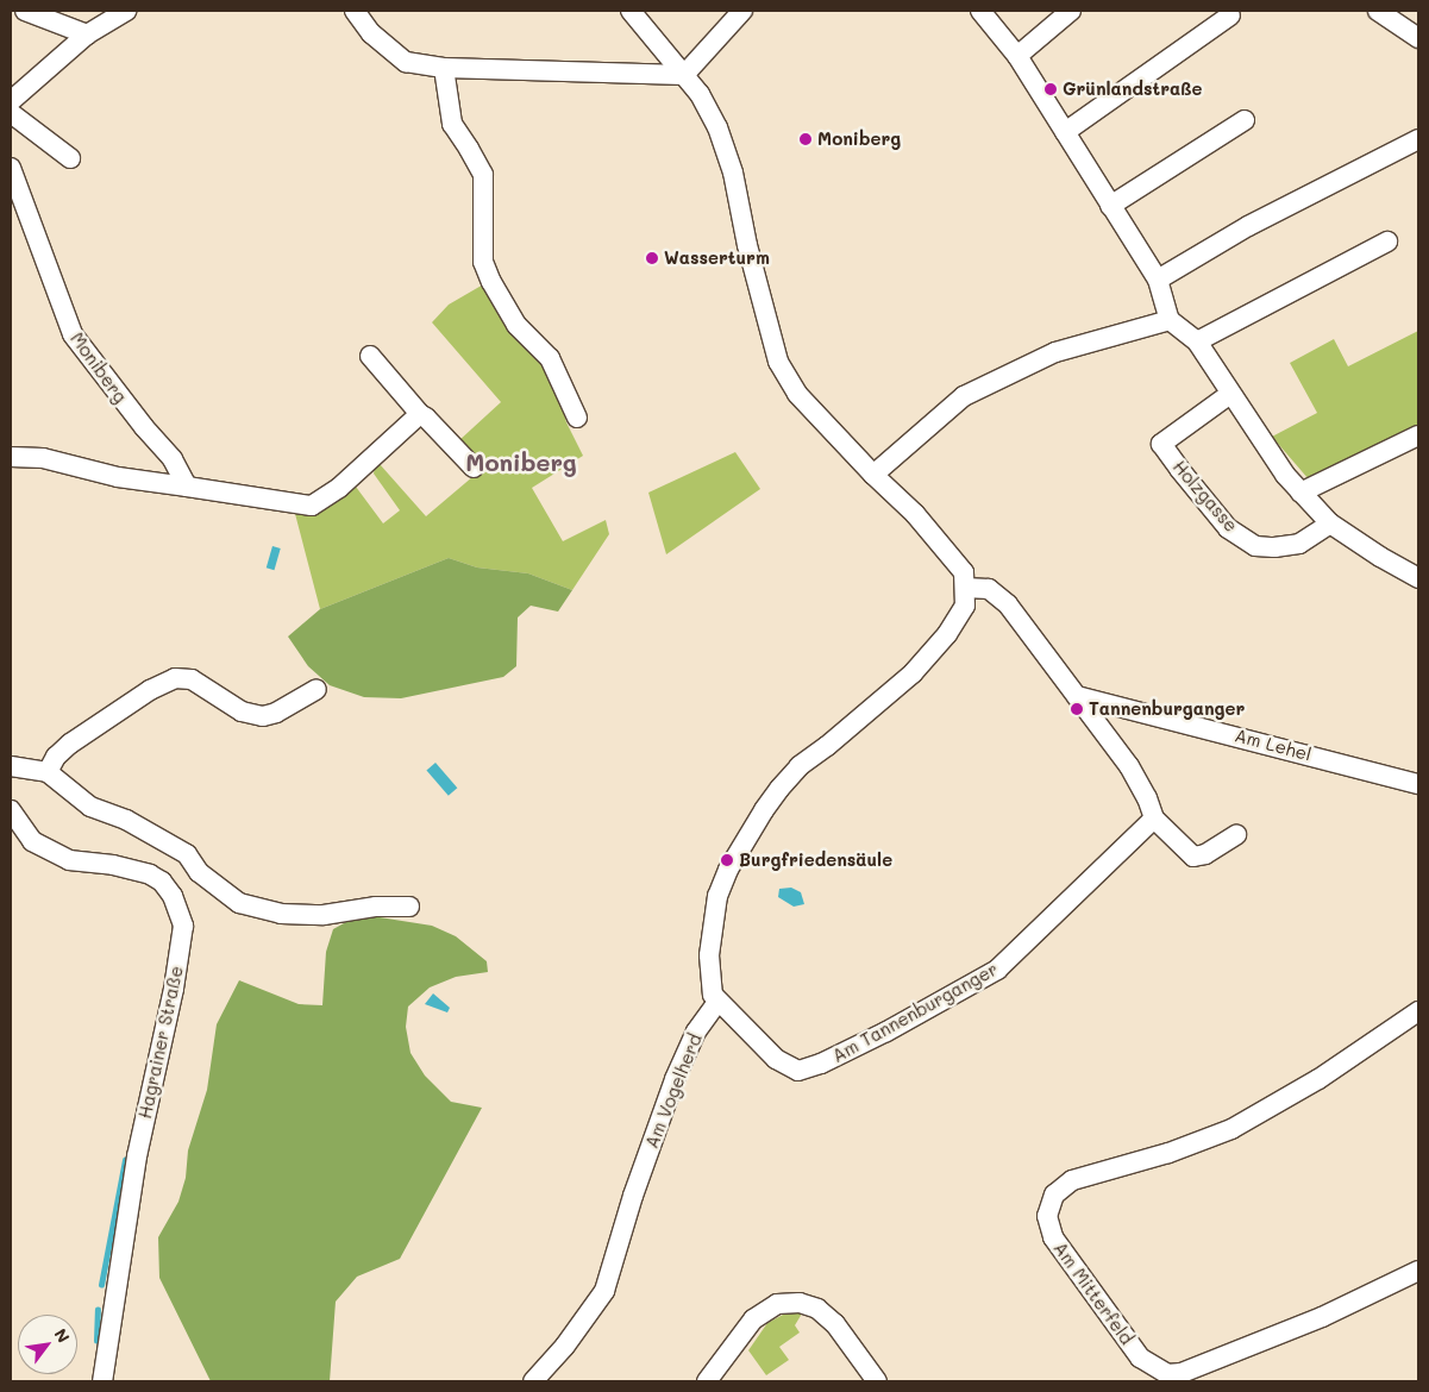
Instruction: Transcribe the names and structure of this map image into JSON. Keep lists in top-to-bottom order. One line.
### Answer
{"streets":{"street":["Moniberg","Holzgasse","Am Lehel","Am Tannenburganger","Hagrainer Straße","Am Vogelherd","Am Mitterfeld"]},"crossings":[["Am Tannenburganger","Am Vogelherd"]],"districts":["Moniberg"],"places":["Grünlandstraße","Moniberg","Wasserturm","Tannenburganger","Burgfriedensäule"],"north":"top right"}
